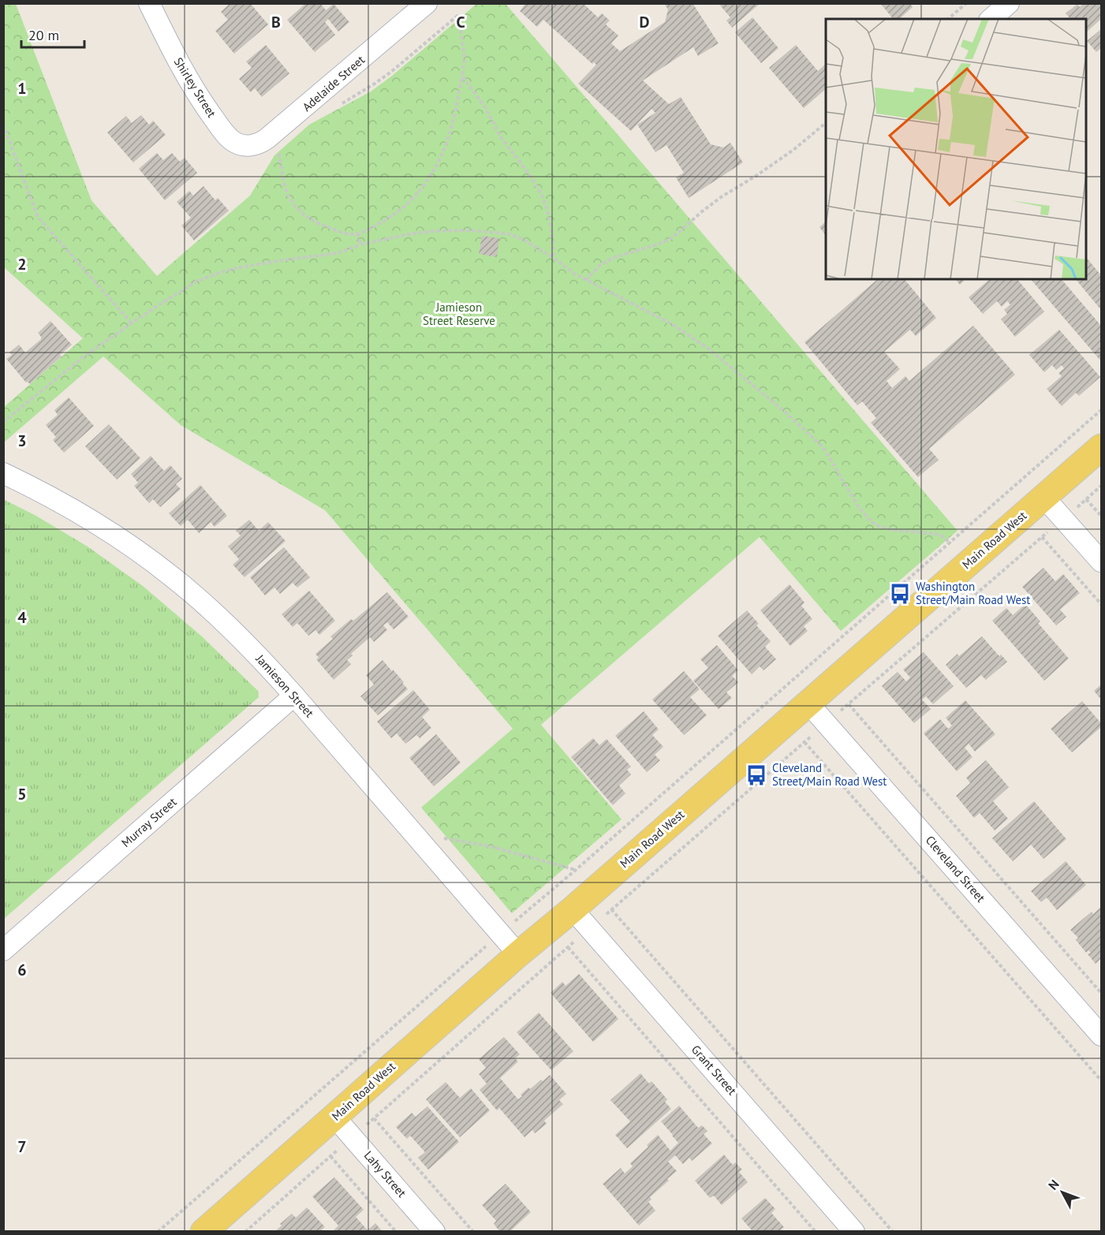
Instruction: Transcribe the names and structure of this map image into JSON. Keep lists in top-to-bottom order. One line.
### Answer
{"streets":{"main road":["Main Road West"],"street":["Adelaide Street","Shirley Street","Jamieson Street","Murray Street","Cleveland Street","Grant Street","Lahy Street"]},"crossings":[["Adelaide Street","Shirley Street"],["Main Road West","Jamieson Street"],["Main Road West","Cleveland Street"],["Main Road West","Grant Street"],["Main Road West","Lahy Street"],["Jamieson Street","Murray Street"]],"parks":["Jamieson Street Reserve"],"places":{"bus stop":["Washington Street/Main Road West","Cleveland Street/Main Road West"]},"scale_bar":"20 m","north":"top left","grid":{"columns":["B","C","D"],"rows":["1","2","3","4","5","6","7"]}}
